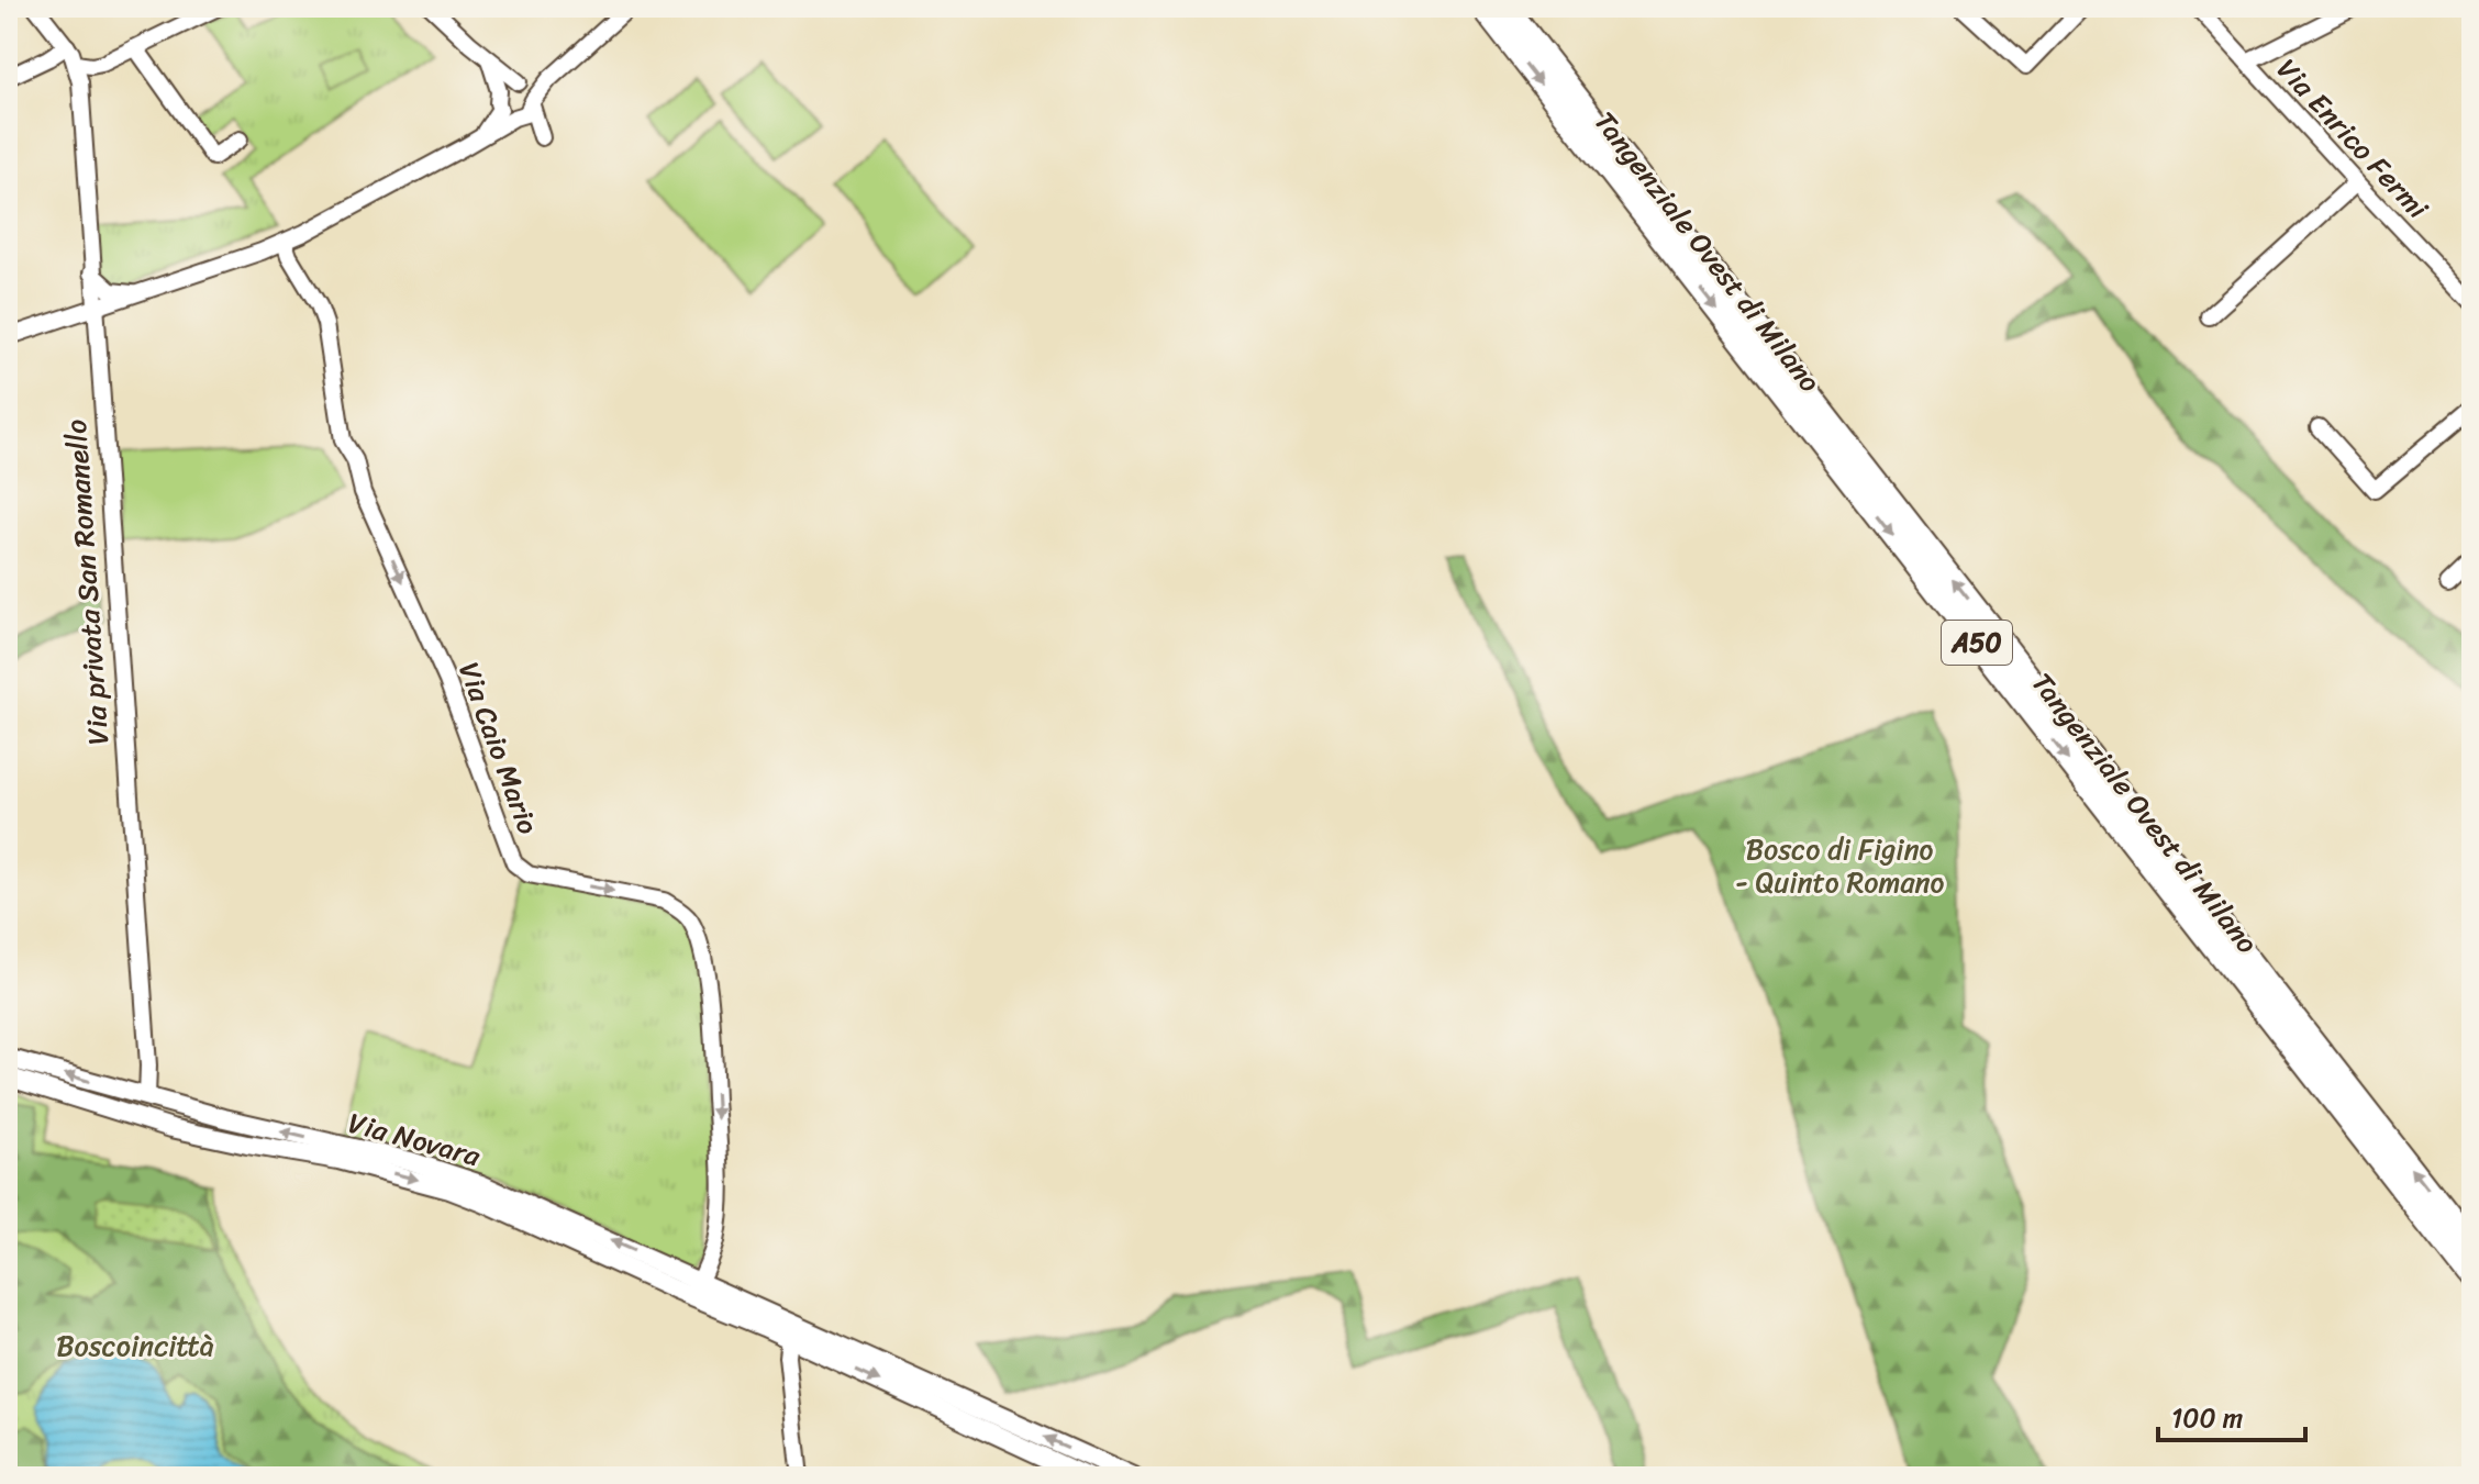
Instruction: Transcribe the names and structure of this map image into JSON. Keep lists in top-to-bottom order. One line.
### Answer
{"streets":{"highway":["Tangenziale Ovest di Milano","A50"],"main road":["Via Novara"],"street":["Via Enrico Fermi","Via privata San Romanello","Via Caio Mario"]},"crossings":[["Via privata San Romanello","Via Novara"],["Via Caio Mario","Via Novara"]],"one_way":["Via Caio Mario"],"parks":["Bosco di Figino - Quinto Romano","Boscoincittà"],"scale_bar":"100 m"}
